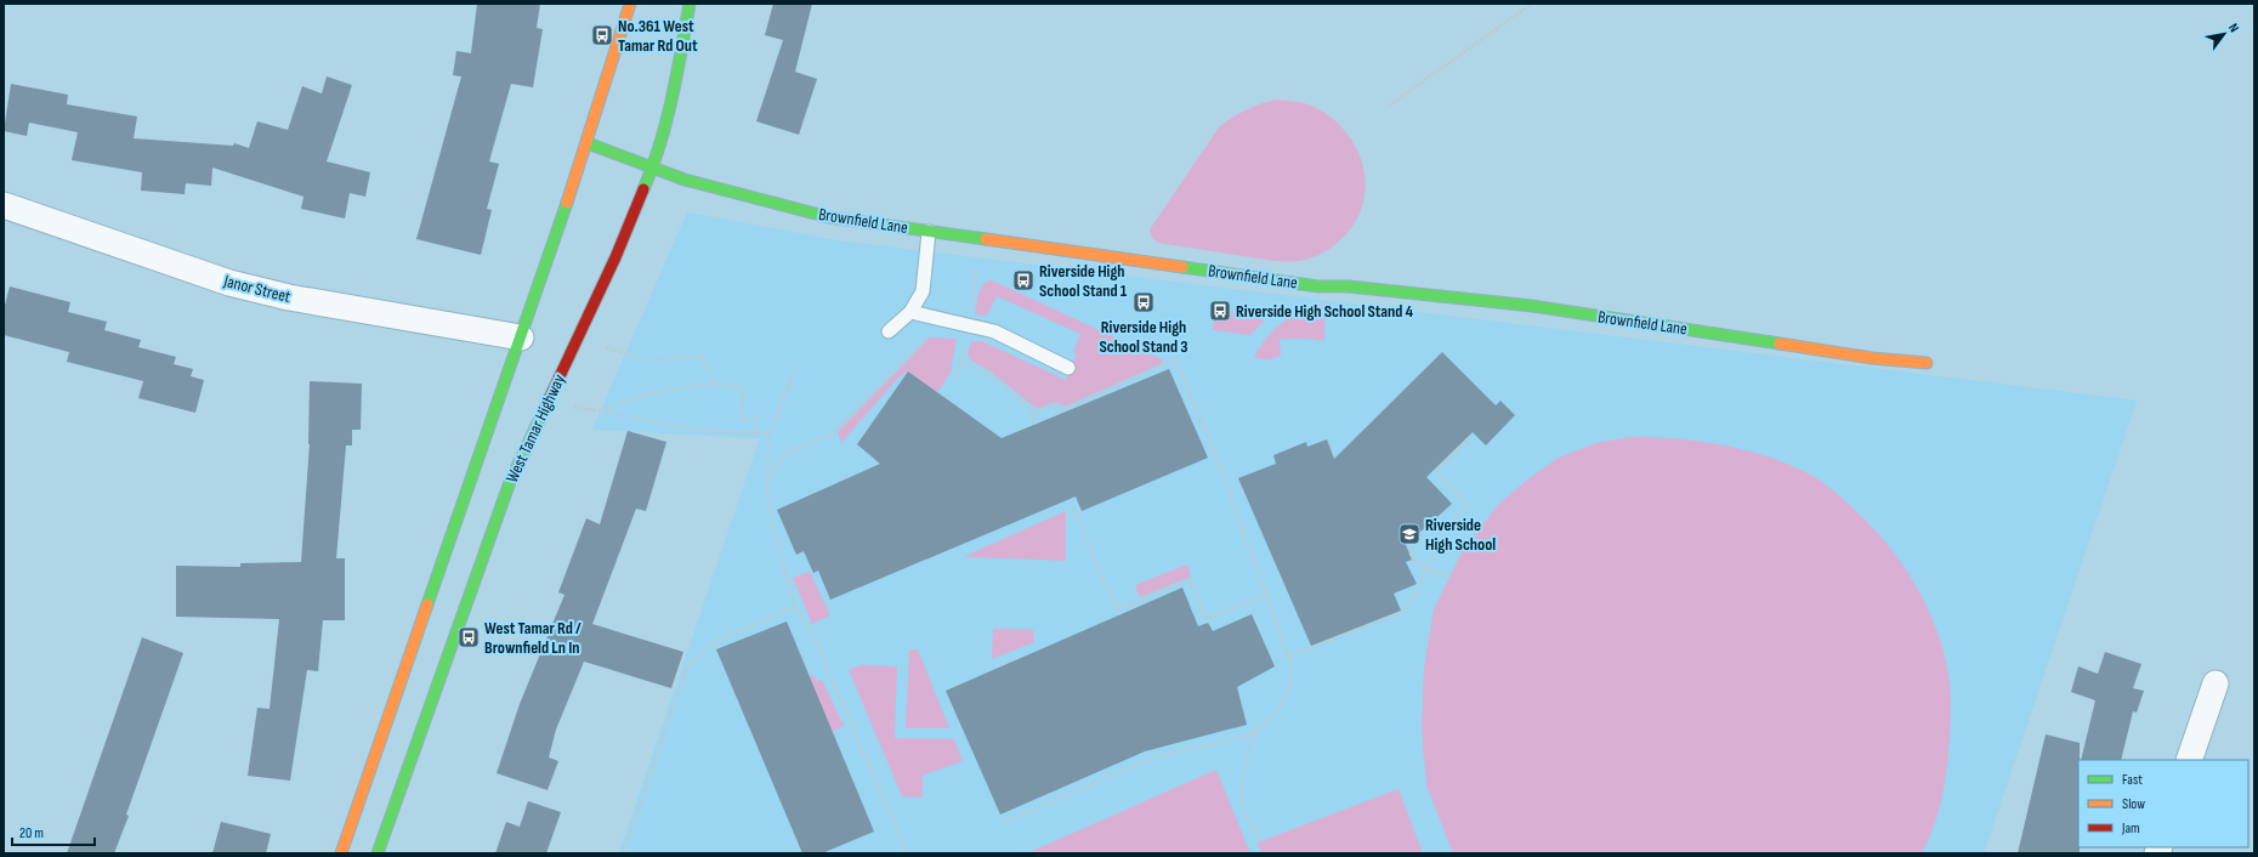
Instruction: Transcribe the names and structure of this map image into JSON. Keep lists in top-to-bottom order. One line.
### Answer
{"streets":{"main road":["Brownfield Lane","West Tamar Highway"],"street":["Janor Street"]},"crossings":[["Brownfield Lane","West Tamar Highway"]],"places":{"bus stop":["No.361 West Tamar Rd Out","Riverside High School Stand 1","Riverside High School Stand 3","Riverside High School Stand 4","West Tamar Rd / Brownfield Ln In"],"school or university":["Riverside High School"]},"legend":["Fast","Slow","Jam"],"scale_bar":"20 m","north":"top right"}
